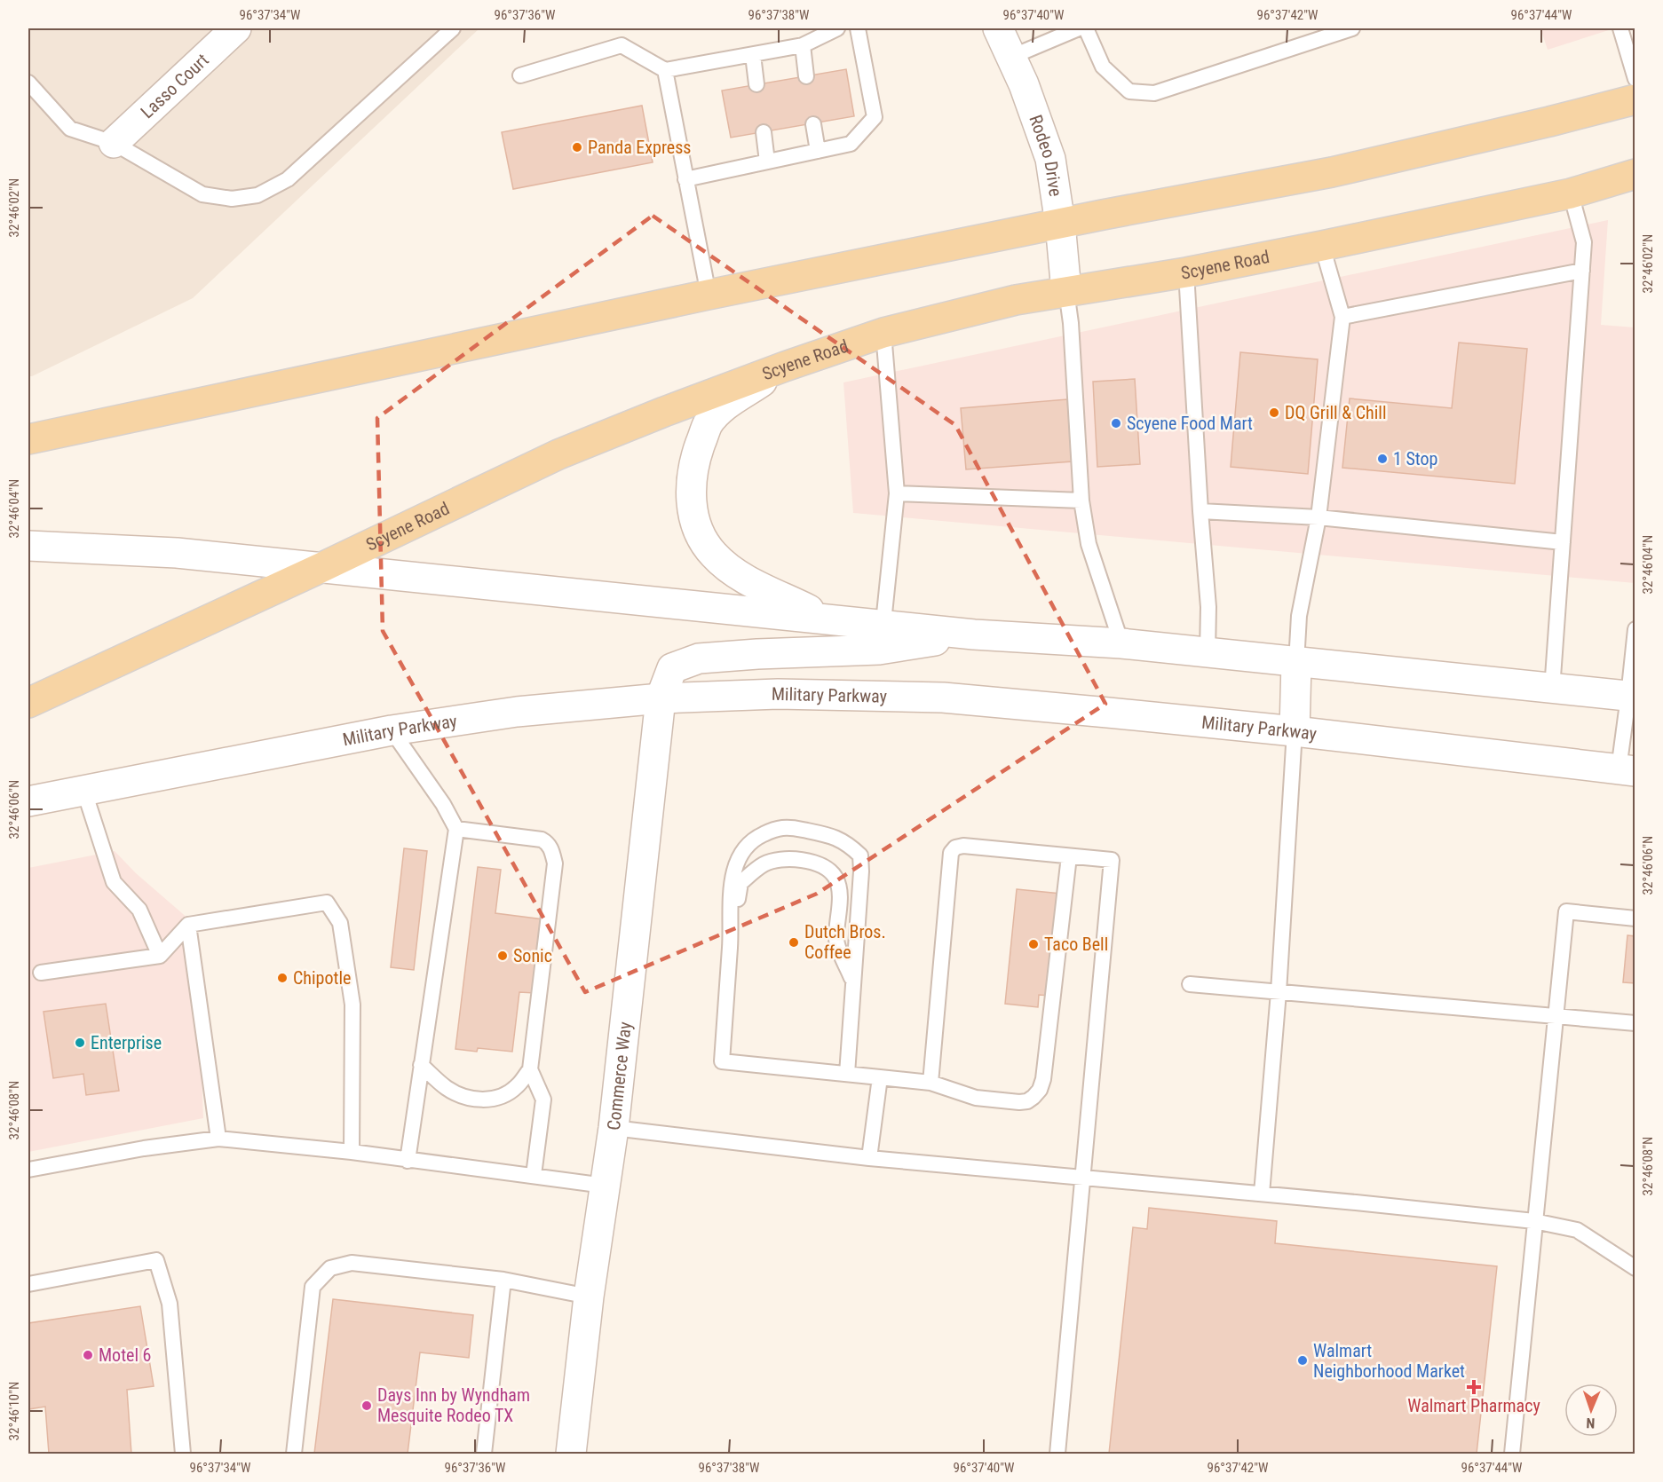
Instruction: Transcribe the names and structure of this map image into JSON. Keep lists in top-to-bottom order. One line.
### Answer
{"streets":{"main road":["Lasso Court","Rodeo Drive","Scyene Road","Military Parkway","Commerce Way"]},"crossings":[["Rodeo Drive","Scyene Road"],["Military Parkway","Commerce Way"]],"places":{"other":["Panda Express","DQ Grill & Chill","Scyene Food Mart","1 Stop","Dutch Bros. Coffee","Taco Bell","Sonic","Chipotle","Enterprise","Motel 6","Walmart Neighborhood Market","Days Inn by Wyndham Mesquite Rodeo TX"],"health":["Walmart Pharmacy"]},"north":"bottom","coordinates":["96°37'34\"W","96°37'36\"W","96°37'38\"W","96°37'40\"W","96°37'42\"W","96°37'44\"W","32°46'02\"N","32°46'04\"N","32°46'06\"N","32°46'08\"N","32°46'10\"N"]}
